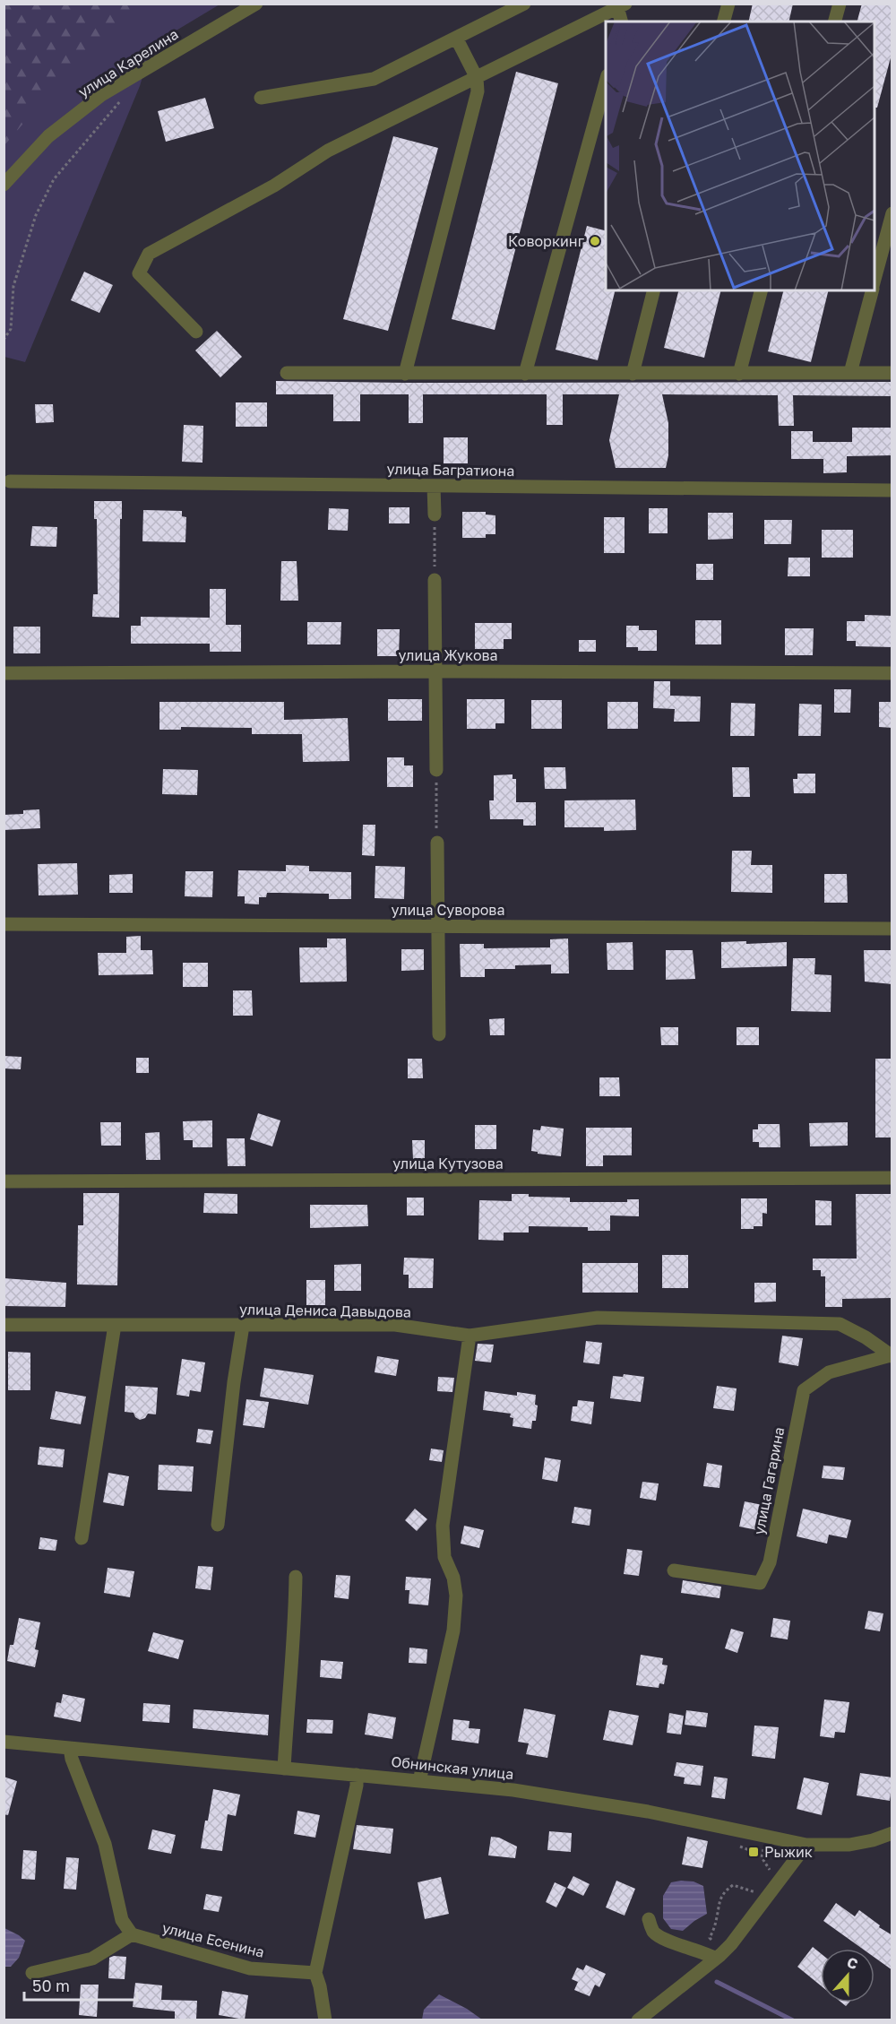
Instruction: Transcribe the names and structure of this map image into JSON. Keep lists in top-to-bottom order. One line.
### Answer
{"streets":{"street":["улица Карелина","улица Багратиона","улица Жукова","улица Суворова","улица Кутузова","улица Дениса Давыдова","улица Гагарина","Обнинская улица","улица Есенина"]},"crossings":[["улица Дениса Давыдова","улица Гагарина"]],"places":{"other":["Коворкинг"],"transit":["Рыжик"]},"scale_bar":"50 m","north":"top"}
